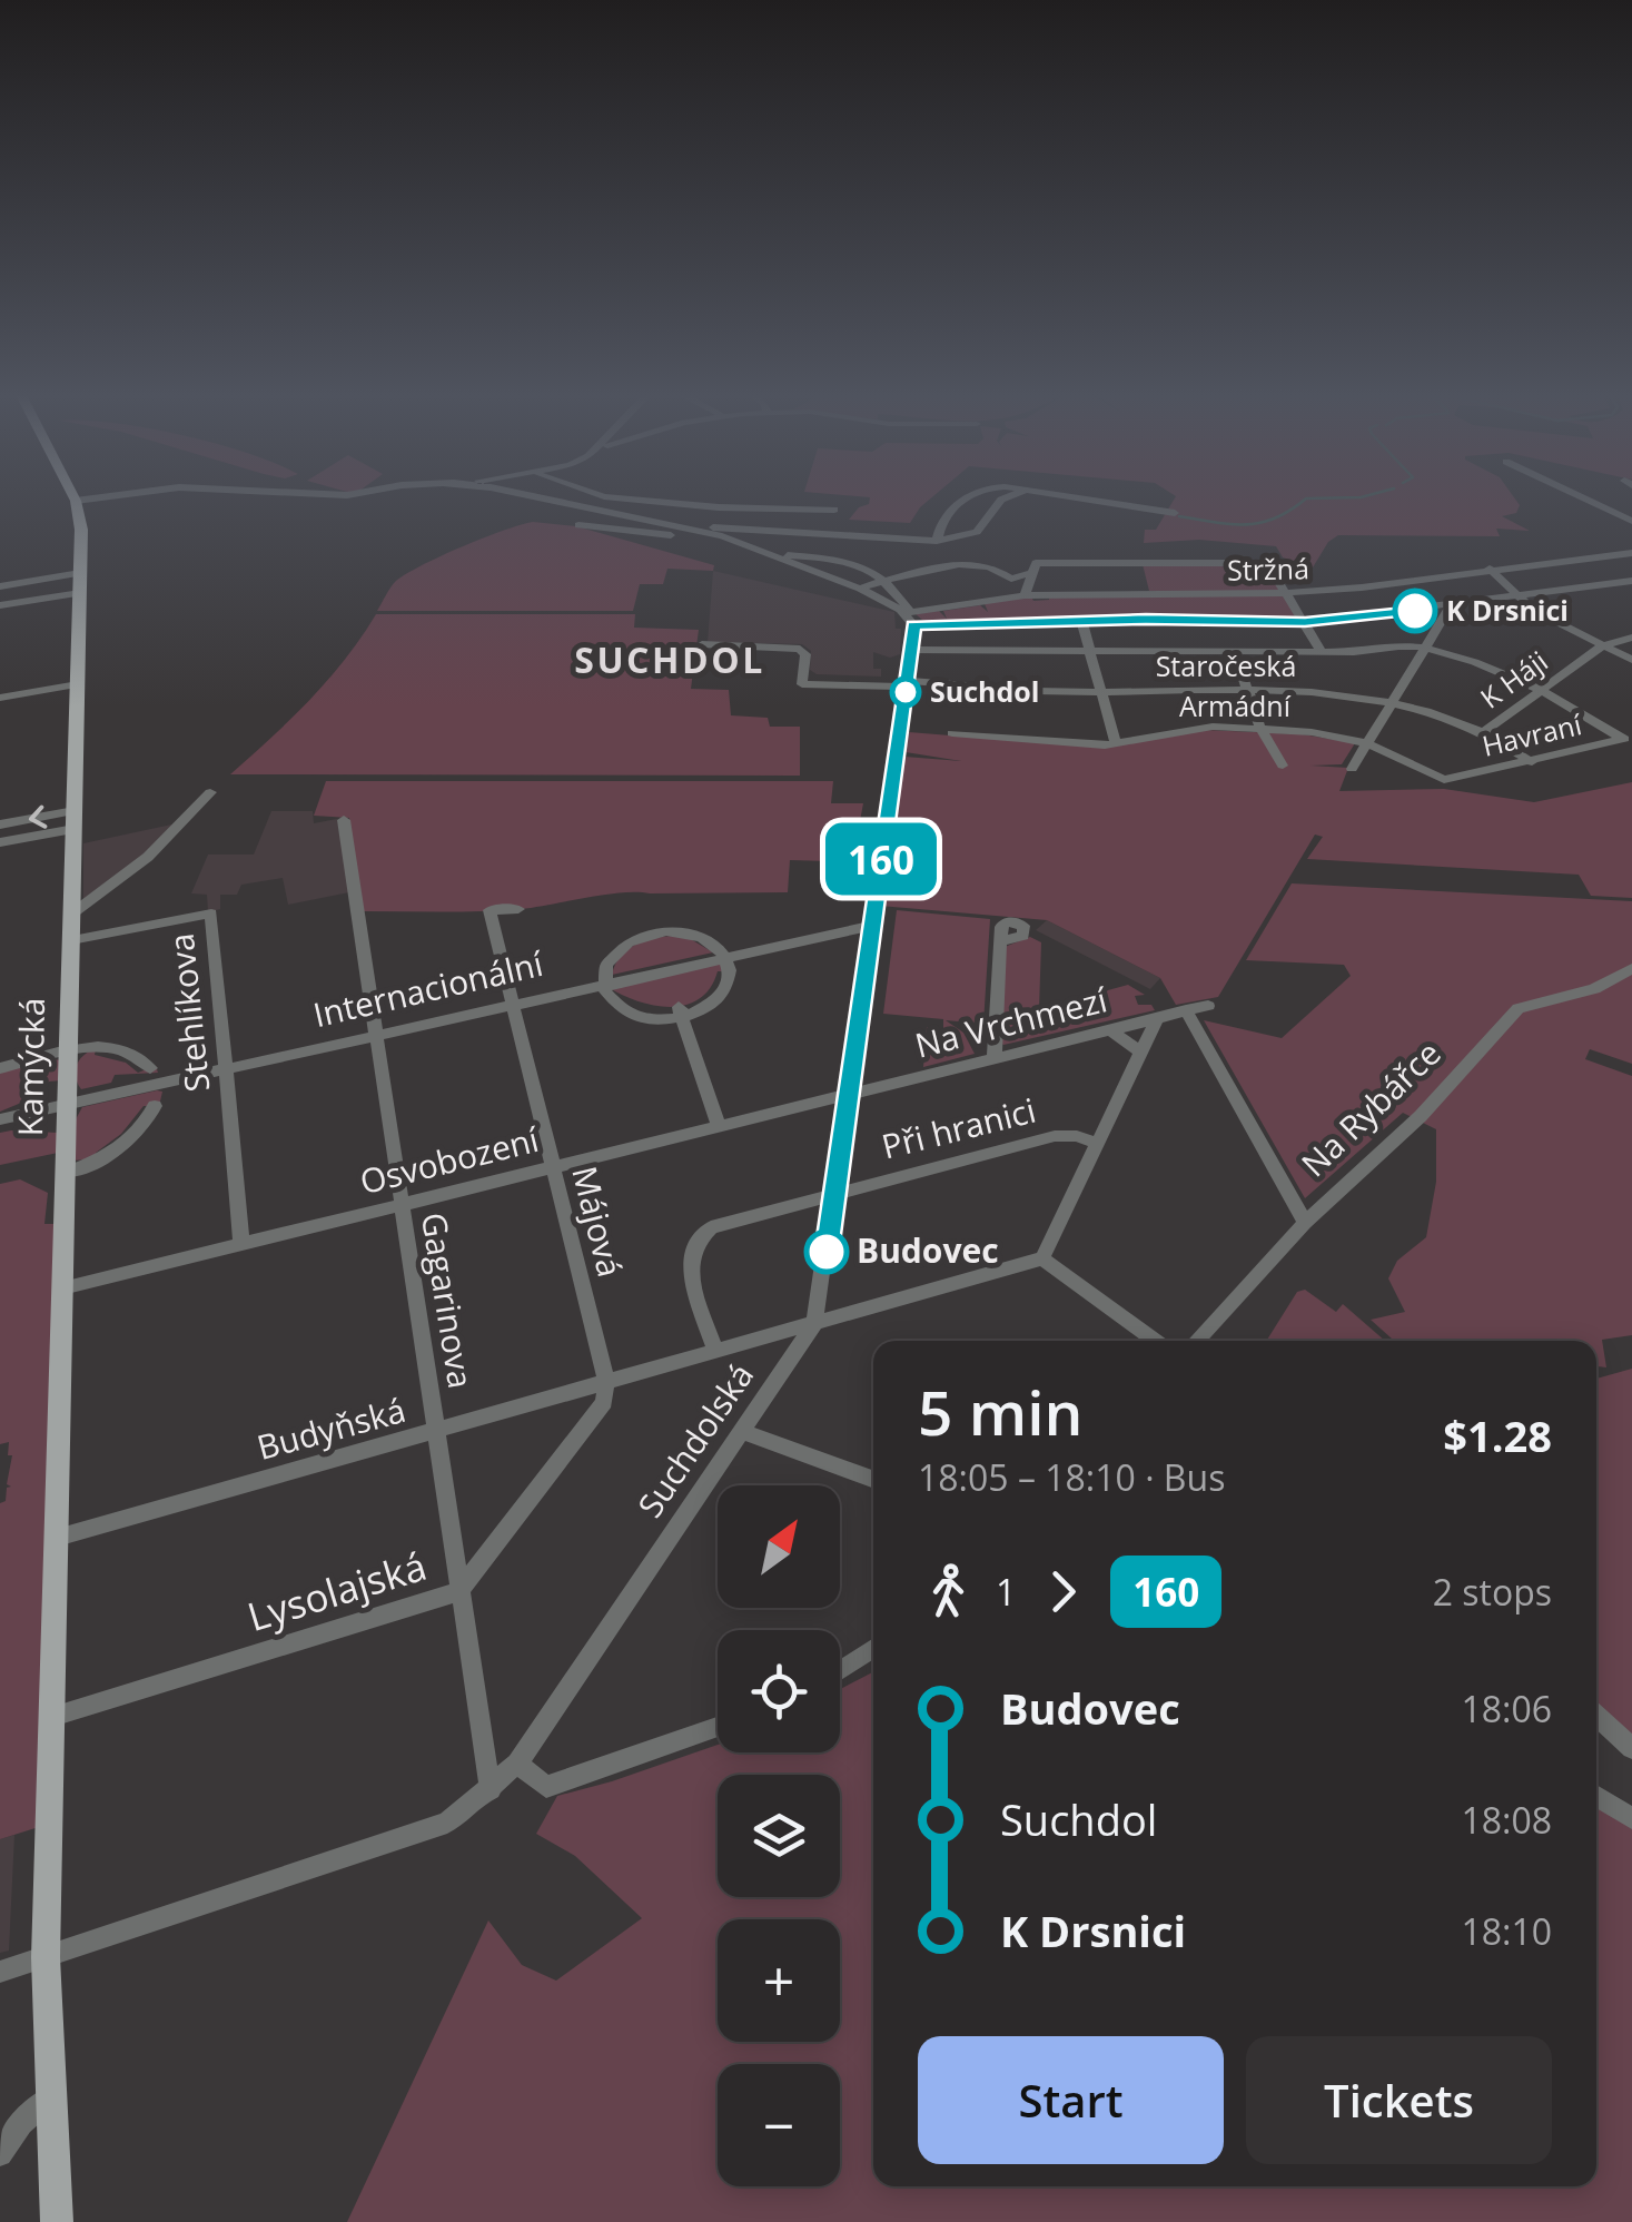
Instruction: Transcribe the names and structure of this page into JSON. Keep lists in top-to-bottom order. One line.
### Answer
{"streets":{"main road":["Kamýcká"],"street":["Stržná","Staročeská","K Háji","Armádní","Havraní","Internacionální","Stehlíkova","Na Vrchmezí","Na Rybářce","Při hranici","Osvobození","Májová","Gagarinova","Budyňská","Suchdolská","Lysolajská"]},"crossings":[["Staročeská","K Háji"],["Staročeská","Havraní"],["Staročeská","Suchdolská"],["Armádní","Havraní"],["Internacionální","Stehlíkova"],["Internacionální","Kamýcká"],["Internacionální","Májová"],["Internacionální","Gagarinova"],["Internacionální","Suchdolská"],["Stehlíkova","Kamýcká"],["Stehlíkova","Osvobození"],["Na Vrchmezí","Osvobození"],["Na Vrchmezí","Suchdolská"],["Kamýcká","Osvobození"],["Kamýcká","Budyňská"],["Kamýcká","Suchdolská"],["Kamýcká","Lysolajská"],["Při hranici","Budyňská"],["Při hranici","Suchdolská"],["Osvobození","Májová"],["Osvobození","Gagarinova"],["Osvobození","Suchdolská"],["Májová","Budyňská"],["Májová","Lysolajská"],["Gagarinova","Budyňská"],["Gagarinova","Suchdolská"],["Gagarinova","Lysolajská"],["Budyňská","Suchdolská"],["Budyňská","Lysolajská"]],"districts":["SUCHDOL"],"places":["K Drsnici","Suchdol","Budovec"],"lines":["bus line 160"],"north":"top right","page":{"on_map":"160","heading":["5 min","18:05 – 18:10 · Bus","$1.28"],"map_buttons":["+","−"],"legs":["1","160","2 stops"],"list":[{"name":"Budovec","value":"18:06"},{"name":"Suchdol","value":"18:08"},{"name":"K Drsnici","value":"18:10"}],"buttons":["Start","Tickets"]}}
